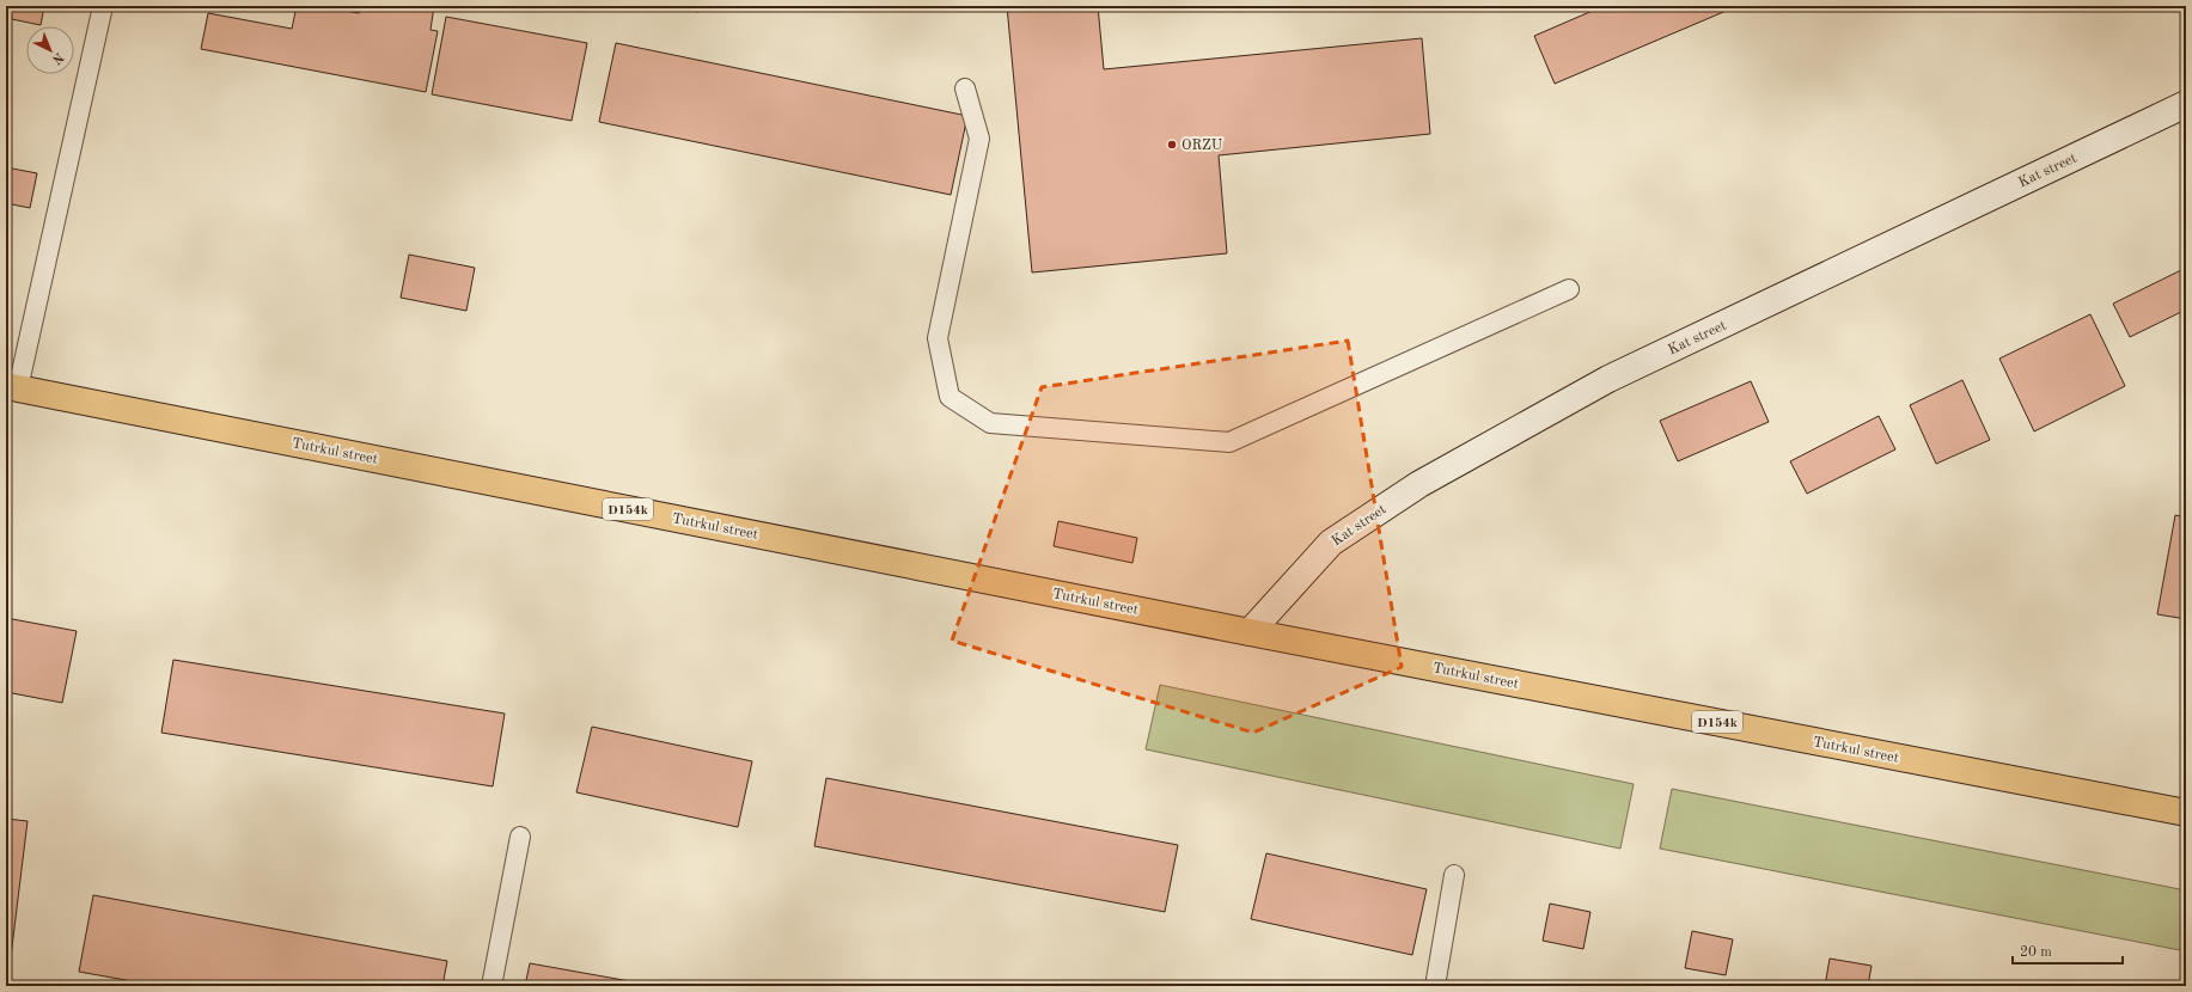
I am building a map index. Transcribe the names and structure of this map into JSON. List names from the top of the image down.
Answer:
{
  "streets": {
    "main road": ["Tutrkul street", "D154k"],
    "street": ["Kat street"]
  },
  "crossings": [
    ["Kat street", "Tutrkul street"]
  ],
  "places": ["ORZU"],
  "scale_bar": "20 m",
  "north": "bottom right"
}
